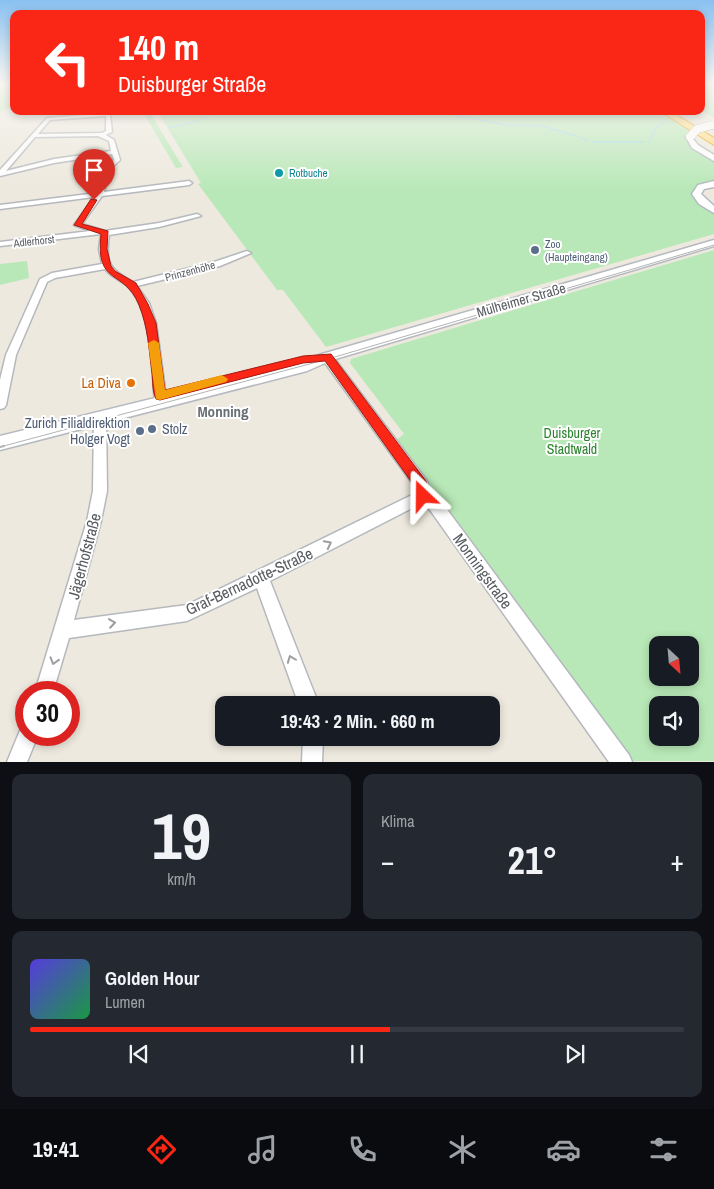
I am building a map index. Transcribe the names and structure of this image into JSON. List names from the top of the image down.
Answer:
{
  "streets": {
    "main road": ["Mülheimer Straße"],
    "street": [
      "Adlerhorst",
      "Prinzenhöhe",
      "Jägerhofstraße",
      "Monningstraße",
      "Graf-Bernadotte-Straße"
    ]
  },
  "crossings": [
    ["Mülheimer Straße", "Jägerhofstraße"],
    ["Mülheimer Straße", "Monningstraße"],
    ["Jägerhofstraße", "Graf-Bernadotte-Straße"],
    ["Monningstraße", "Graf-Bernadotte-Straße"]
  ],
  "one_way": ["Graf-Bernadotte-Straße"],
  "districts": ["Monning"],
  "parks": ["Duisburger Stadtwald"],
  "places": [
    "Rotbuche",
    "Zoo (Haupteingang)",
    "La Diva",
    "Stolz",
    "Zurich Filialdirektion Holger Vogt"
  ],
  "north": "bottom right",
  "page": {
    "turn": ["140 m", "Duisburger Straße"],
    "limit": "30",
    "trip": "19:43 · 2 Min. · 660 m",
    "tile": [
      ["19", "km/h"],
      "Klima"
    ],
    "heat": ["−", "21°", "+"],
    "song": ["Golden Hour", "Lumen"],
    "tabs": "19:41"
  }
}
